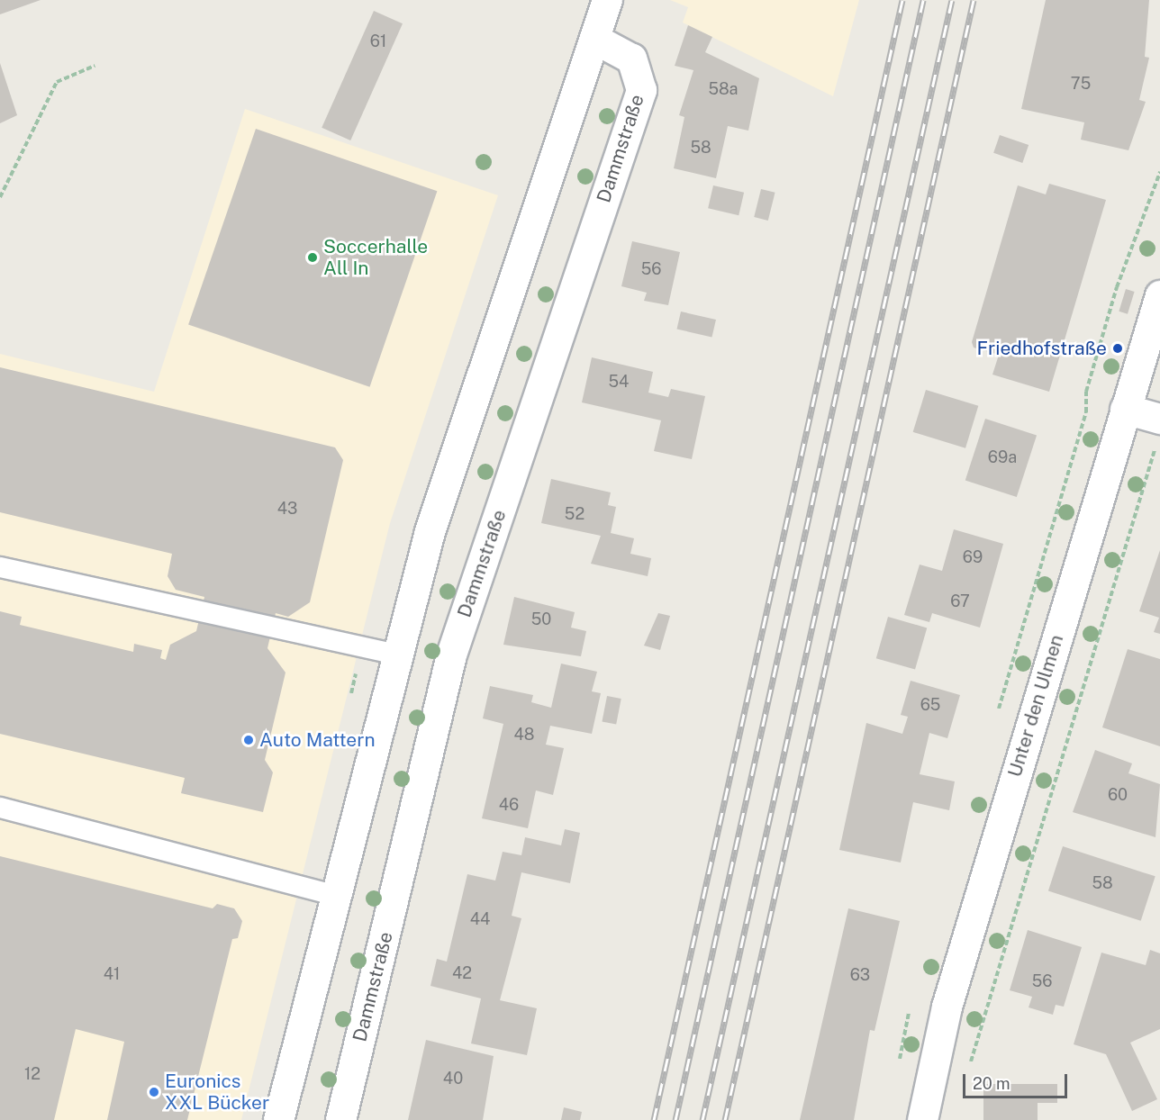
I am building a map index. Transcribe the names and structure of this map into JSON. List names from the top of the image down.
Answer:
{
  "streets": {
    "street": ["Dammstraße", "Unter den Ulmen"]
  },
  "places": [
    "Soccerhalle All In",
    "Friedhofstraße",
    "Auto Mattern",
    "Euronics XXL Bücker"
  ],
  "house_numbers": [
    "61",
    "75",
    "58a",
    "58",
    "56",
    "54",
    "69a",
    "43",
    "52",
    "69",
    "67",
    "50",
    "65",
    "48",
    "60",
    "46",
    "58",
    "44",
    "42",
    "41",
    "63",
    "56",
    "12",
    "40"
  ],
  "scale_bar": "20 m"
}
